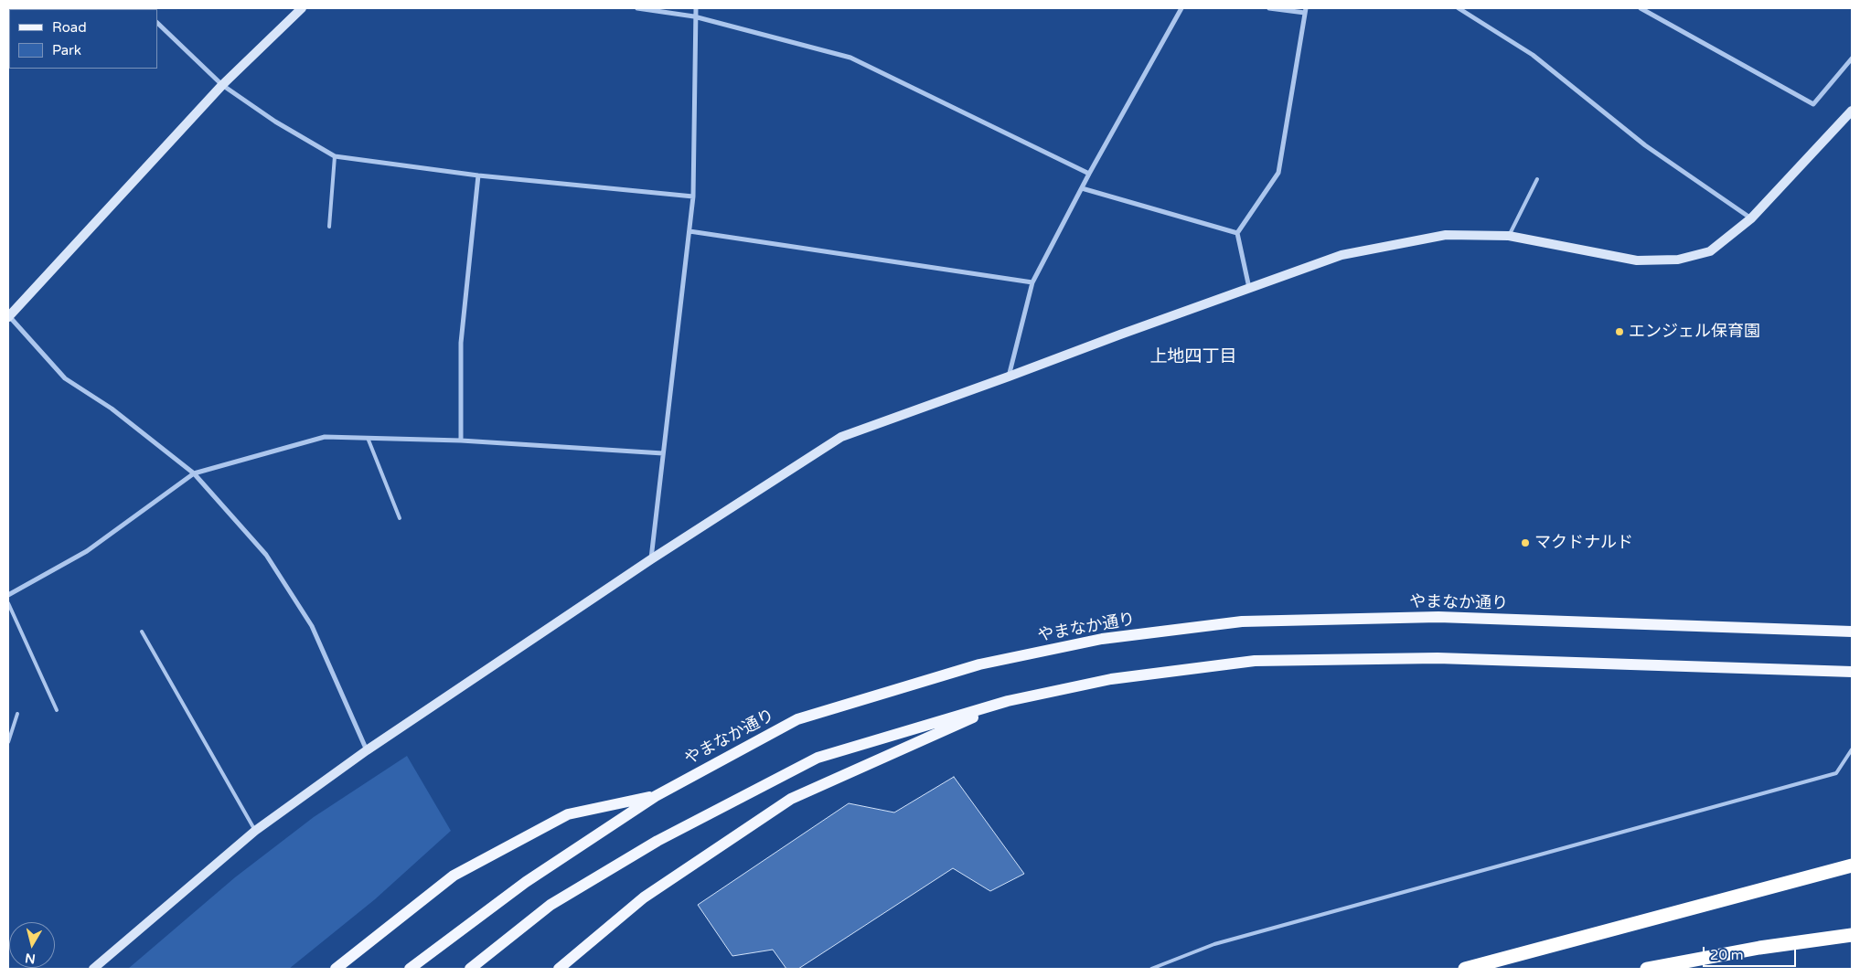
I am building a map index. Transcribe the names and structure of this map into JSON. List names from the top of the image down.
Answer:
{
  "streets": {
    "main road": ["やまなか通り"]
  },
  "districts": ["上地四丁目"],
  "places": ["エンジェル保育園", "マクドナルド"],
  "legend": ["Road", "Park"],
  "scale_bar": "20 m",
  "north": "bottom"
}
